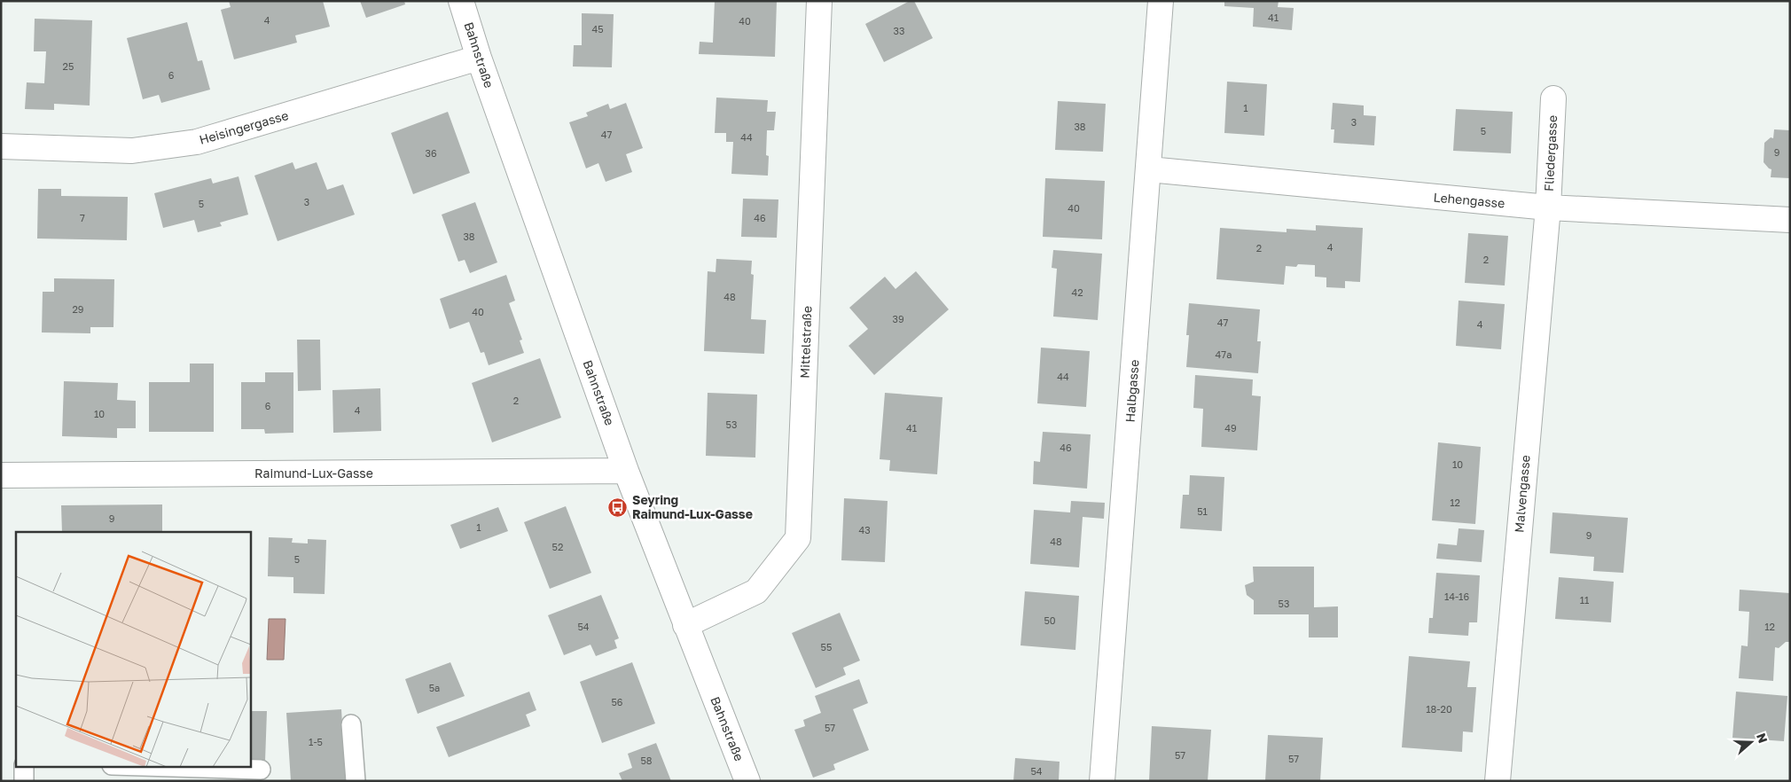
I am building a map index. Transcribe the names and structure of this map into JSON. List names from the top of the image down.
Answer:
{
  "streets": {
    "street": [
      "Bahnstraße",
      "Heisingergasse",
      "Fliedergasse",
      "Lehengasse",
      "Mittelstraße",
      "Halbgasse",
      "Raimund-Lux-Gasse",
      "Malvengasse"
    ]
  },
  "crossings": [
    ["Bahnstraße", "Heisingergasse"],
    ["Bahnstraße", "Mittelstraße"],
    ["Bahnstraße", "Raimund-Lux-Gasse"],
    ["Fliedergasse", "Lehengasse"],
    ["Fliedergasse", "Malvengasse"],
    ["Lehengasse", "Halbgasse"],
    ["Lehengasse", "Malvengasse"]
  ],
  "places": {
    "bus stop": ["Seyring Raimund-Lux-Gasse"]
  },
  "house_numbers": [
    "41",
    "4",
    "40",
    "45",
    "33",
    "25",
    "6",
    "1",
    "3",
    "38",
    "5",
    "47",
    "44",
    "9",
    "36",
    "3",
    "5",
    "40",
    "7",
    "46",
    "38",
    "4",
    "2",
    "2",
    "42",
    "48",
    "29",
    "40",
    "39",
    "47",
    "4",
    "47a",
    "44",
    "2",
    "6",
    "4",
    "10",
    "53",
    "41",
    "49",
    "46",
    "10",
    "12",
    "51",
    "9",
    "1",
    "43",
    "9",
    "48",
    "52",
    "5",
    "14-16",
    "11",
    "53",
    "50",
    "54",
    "12",
    "55",
    "5a",
    "56",
    "18-20",
    "57",
    "1-5",
    "57",
    "57",
    "58",
    "54"
  ],
  "north": "right"
}
